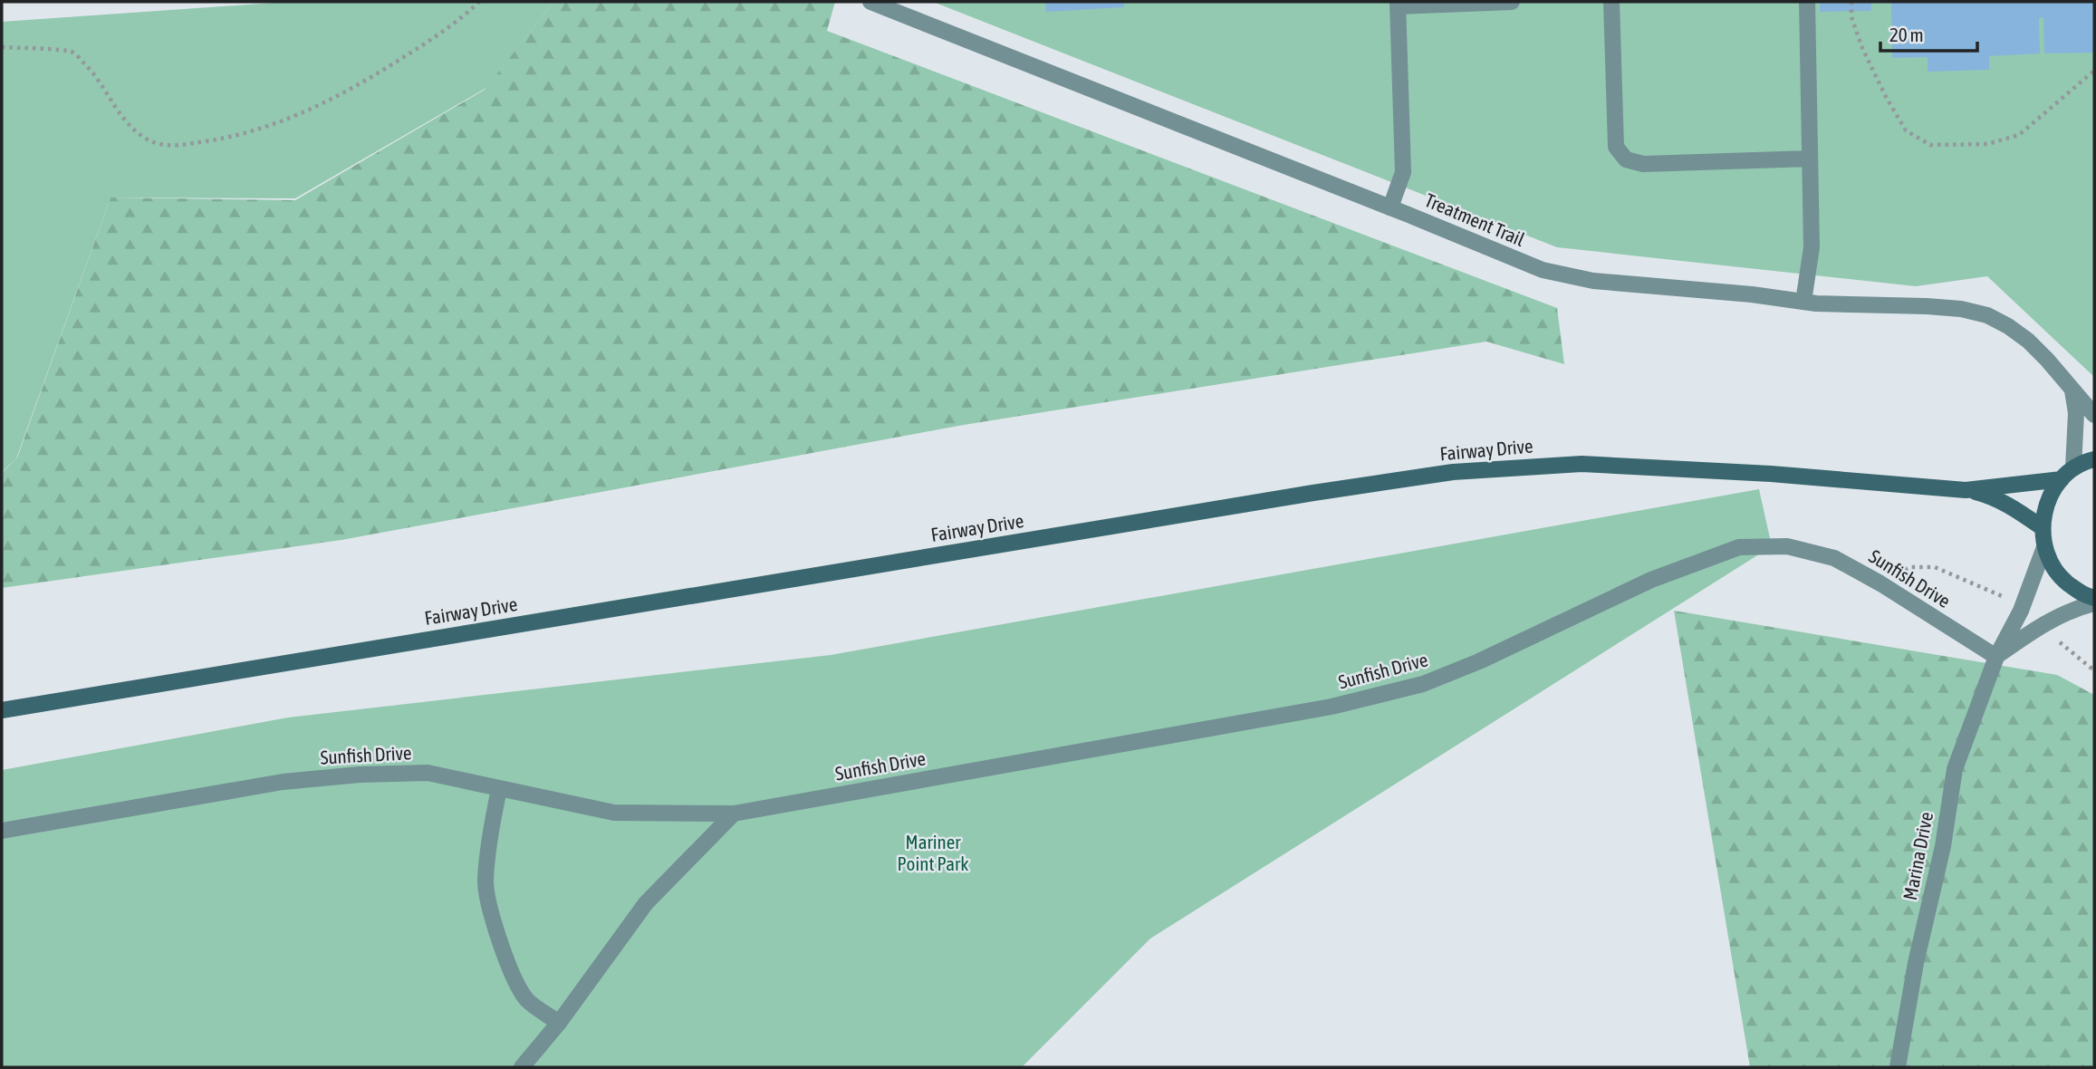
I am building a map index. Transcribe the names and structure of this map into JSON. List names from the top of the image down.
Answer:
{
  "streets": {
    "street": [
      "Treatment Trail",
      "Fairway Drive",
      "Sunfish Drive",
      "Marina Drive"
    ]
  },
  "crossings": [
    ["Sunfish Drive", "Marina Drive"]
  ],
  "parks": ["Mariner Point Park"],
  "scale_bar": "20 m"
}
